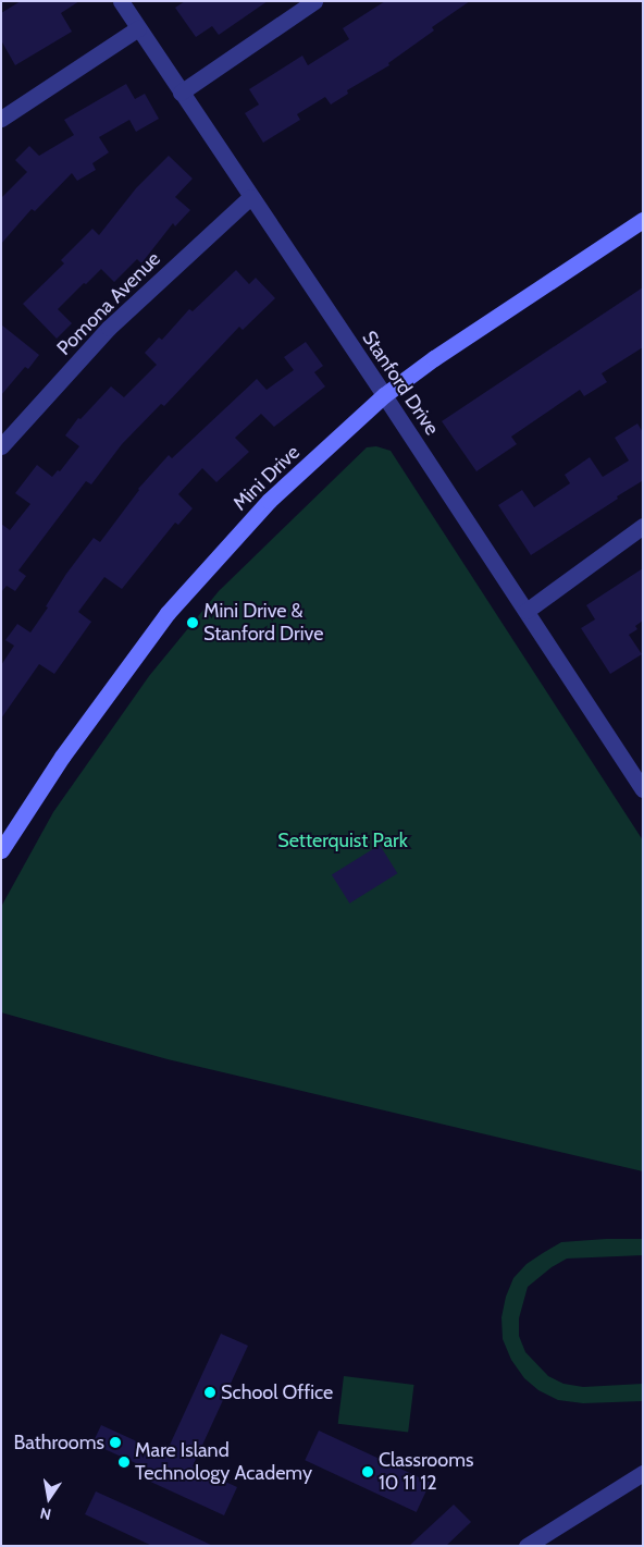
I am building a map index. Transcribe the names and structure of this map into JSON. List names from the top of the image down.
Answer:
{
  "streets": {
    "street": ["Pomona Avenue", "Stanford Drive", "Mini Drive"]
  },
  "crossings": [
    ["Pomona Avenue", "Stanford Drive"],
    ["Stanford Drive", "Mini Drive"]
  ],
  "parks": ["Setterquist Park"],
  "places": [
    "Mini Drive & Stanford Drive",
    "School Office",
    "Bathrooms",
    "Mare Island Technology Academy",
    "Classrooms 10 11 12"
  ],
  "north": "bottom"
}
